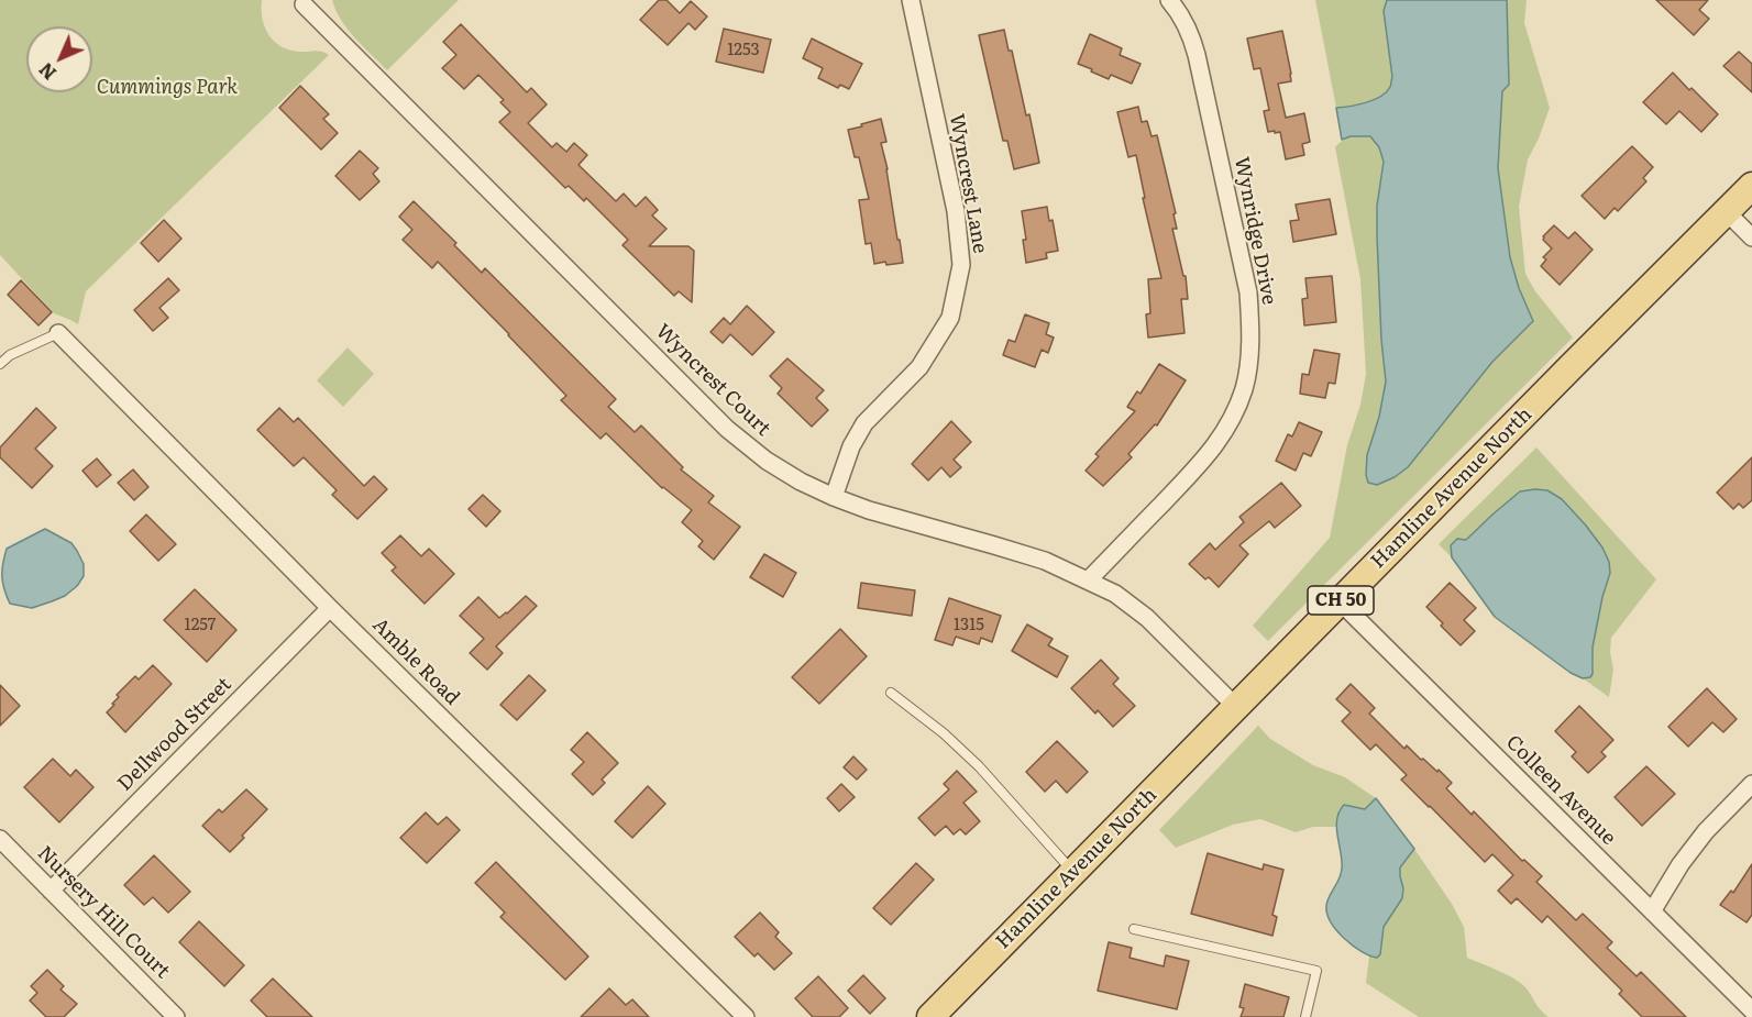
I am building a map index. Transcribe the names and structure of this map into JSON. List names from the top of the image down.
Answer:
{
  "streets": {
    "main road": ["Hamline Avenue North", "CH 50"],
    "street": [
      "Wyncrest Lane",
      "Wynridge Drive",
      "Wyncrest Court",
      "Amble Road",
      "Dellwood Street",
      "Colleen Avenue",
      "Nursery Hill Court"
    ]
  },
  "crossings": [
    ["Wyncrest Lane", "Wyncrest Court"],
    ["Wynridge Drive", "Wyncrest Court"],
    ["Wyncrest Court", "Hamline Avenue North"],
    ["Hamline Avenue North", "Colleen Avenue"],
    ["Amble Road", "Dellwood Street"],
    ["Dellwood Street", "Nursery Hill Court"]
  ],
  "parks": ["Cummings Park"],
  "house_numbers": ["1253", "1257", "1315"],
  "north": "bottom left"
}
